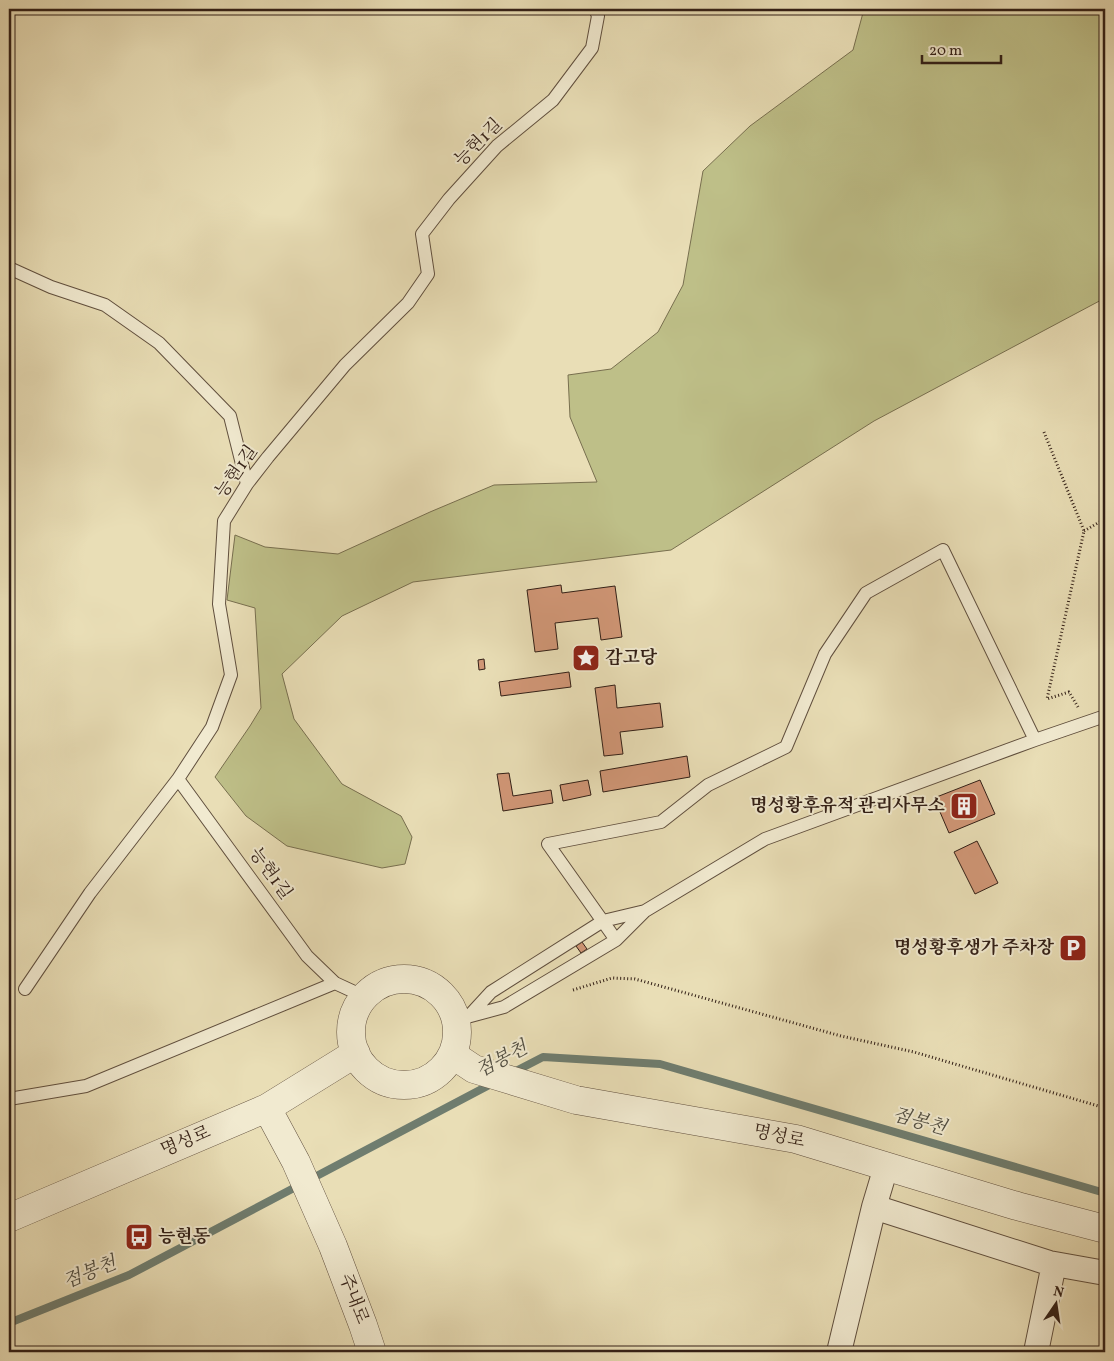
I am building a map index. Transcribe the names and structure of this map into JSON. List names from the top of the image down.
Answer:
{
  "streets": {
    "street": ["명성로", "주내로"],
    "lane": ["능현1길"]
  },
  "crossings": [
    ["능현1길", "명성로"],
    ["명성로", "주내로"]
  ],
  "water": ["점봉천"],
  "places": {
    "place": ["감고당"],
    "building": ["명성황후유적 관리사무소"],
    "parking": ["명성황후생가 주차장"],
    "bus stop": ["능현동"]
  },
  "scale_bar": "20 m",
  "north": "top"
}
